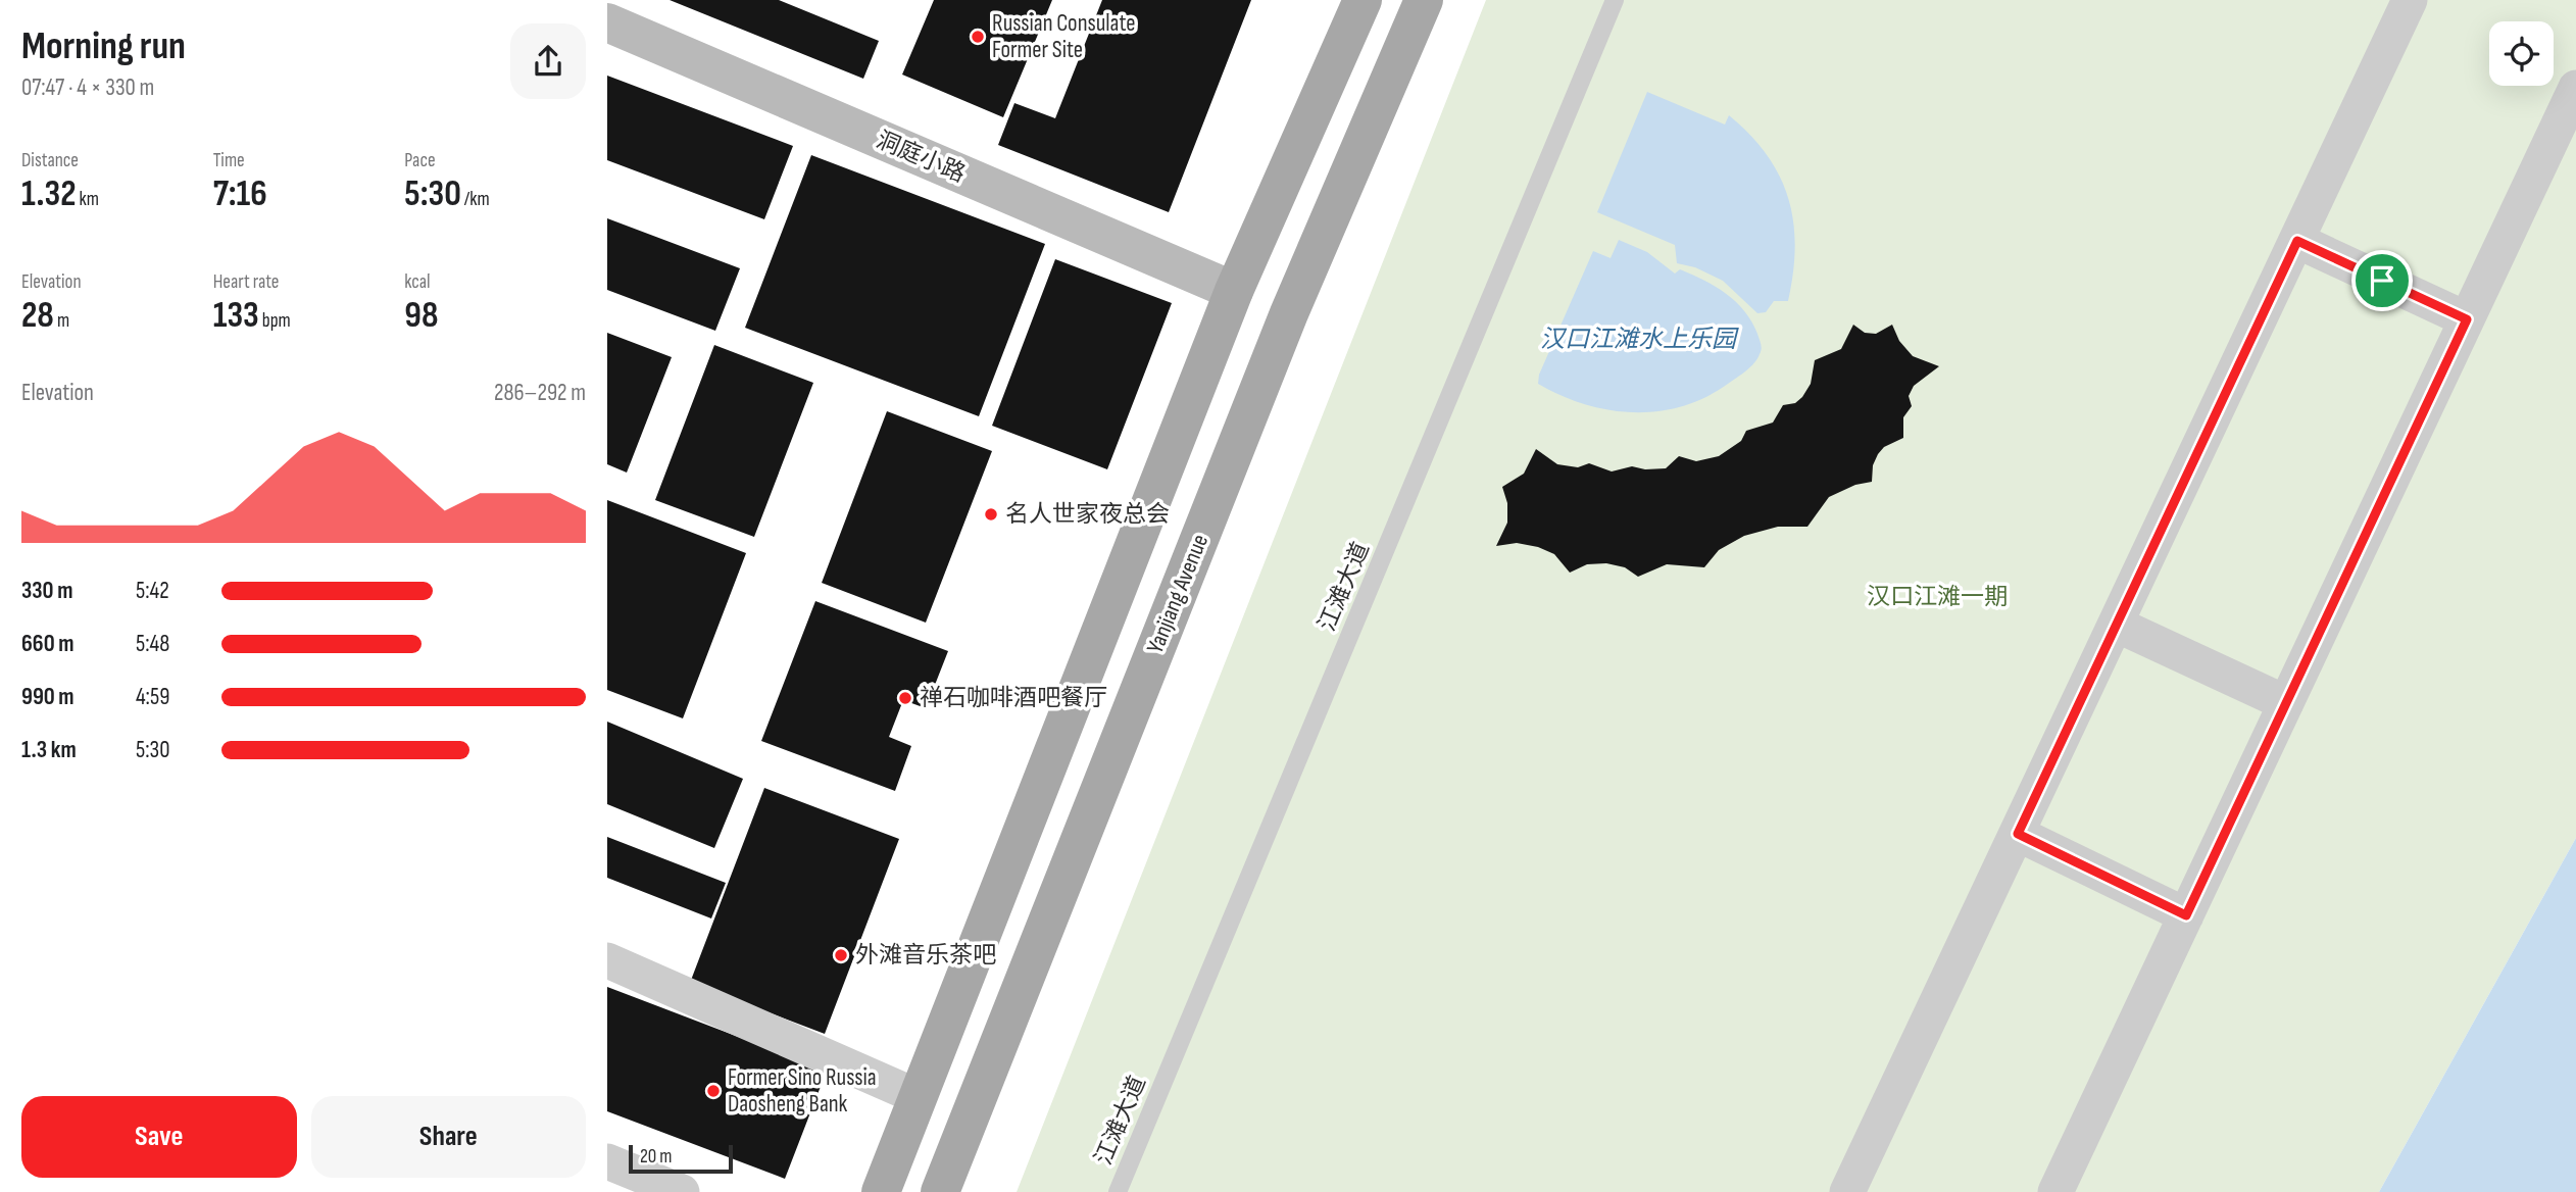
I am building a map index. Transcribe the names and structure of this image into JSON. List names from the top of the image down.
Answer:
{
  "streets": {
    "main road": ["Yanjiang Avenue"],
    "street": ["洞庭小路"],
    "lane": ["江滩大道"]
  },
  "water": ["汉口江滩水上乐园"],
  "parks": ["汉口江滩一期"],
  "places": [
    "Russian Consulate Former Site",
    "名人世家夜总会",
    "禅石咖啡酒吧餐厅",
    "外滩音乐茶吧",
    "Former Sino Russia Daosheng Bank"
  ],
  "scale_bar": "20 m",
  "page": {
    "heading": ["Morning run", "07:47 · 4 × 330 m"],
    "stats": [
      ["Distance", "1.32 km"],
      ["Time", "7:16"],
      ["Pace", "5:30 /km"],
      ["Elevation", "28 m"],
      ["Heart rate", "133 bpm"],
      ["kcal", "98"]
    ],
    "chart": ["Elevation", "286–292 m"],
    "list": [
      {
        "name": "330 m",
        "note": "5:42"
      },
      {
        "name": "660 m",
        "note": "5:48"
      },
      {
        "name": "990 m",
        "note": "4:59"
      },
      {
        "name": "1.3 km",
        "note": "5:30"
      }
    ],
    "buttons": ["Save", "Share"],
    "scale": "20 m"
  }
}
